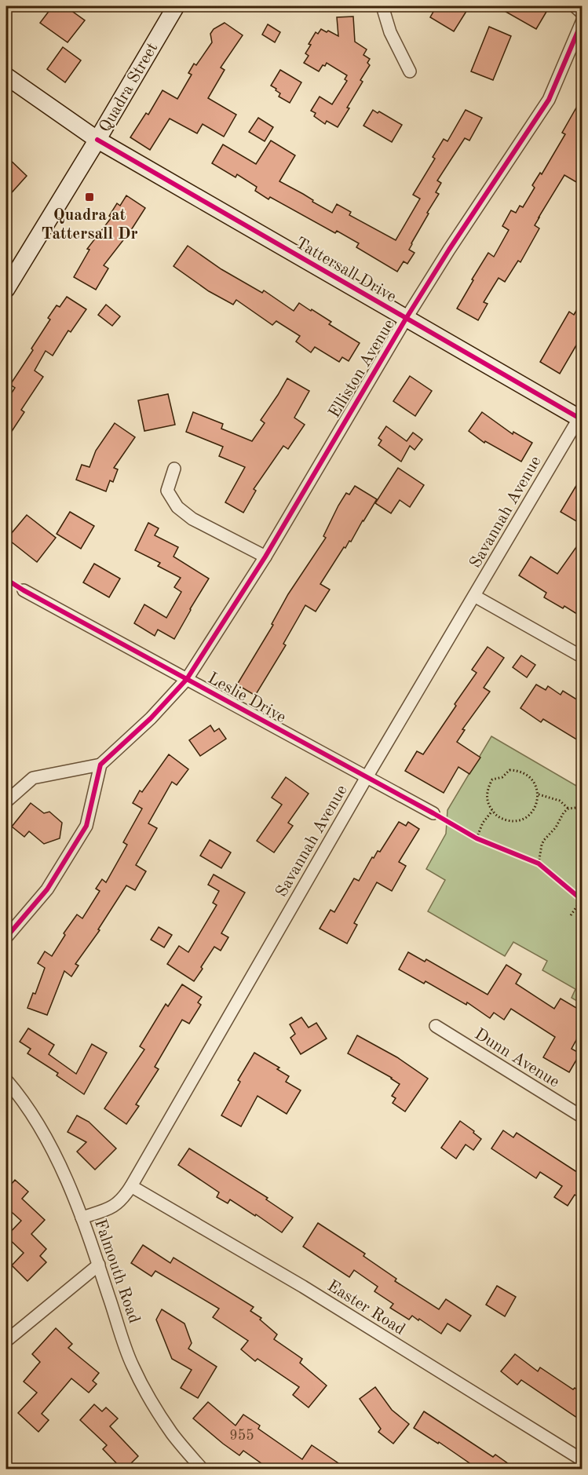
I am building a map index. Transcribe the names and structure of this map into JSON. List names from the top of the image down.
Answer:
{
  "streets": {
    "main road": ["Quadra Street", "Tattersall Drive"],
    "street": [
      "Elliston Avenue",
      "Savannah Avenue",
      "Leslie Drive",
      "Dunn Avenue",
      "Falmouth Road",
      "Easter Road"
    ]
  },
  "crossings": [
    ["Quadra Street", "Tattersall Drive"],
    ["Tattersall Drive", "Elliston Avenue"],
    ["Tattersall Drive", "Savannah Avenue"],
    ["Elliston Avenue", "Leslie Drive"],
    ["Savannah Avenue", "Leslie Drive"],
    ["Savannah Avenue", "Falmouth Road"],
    ["Savannah Avenue", "Easter Road"]
  ],
  "places": {
    "transit": ["Quadra at Tattersall Dr"]
  },
  "house_numbers": ["955"]
}
